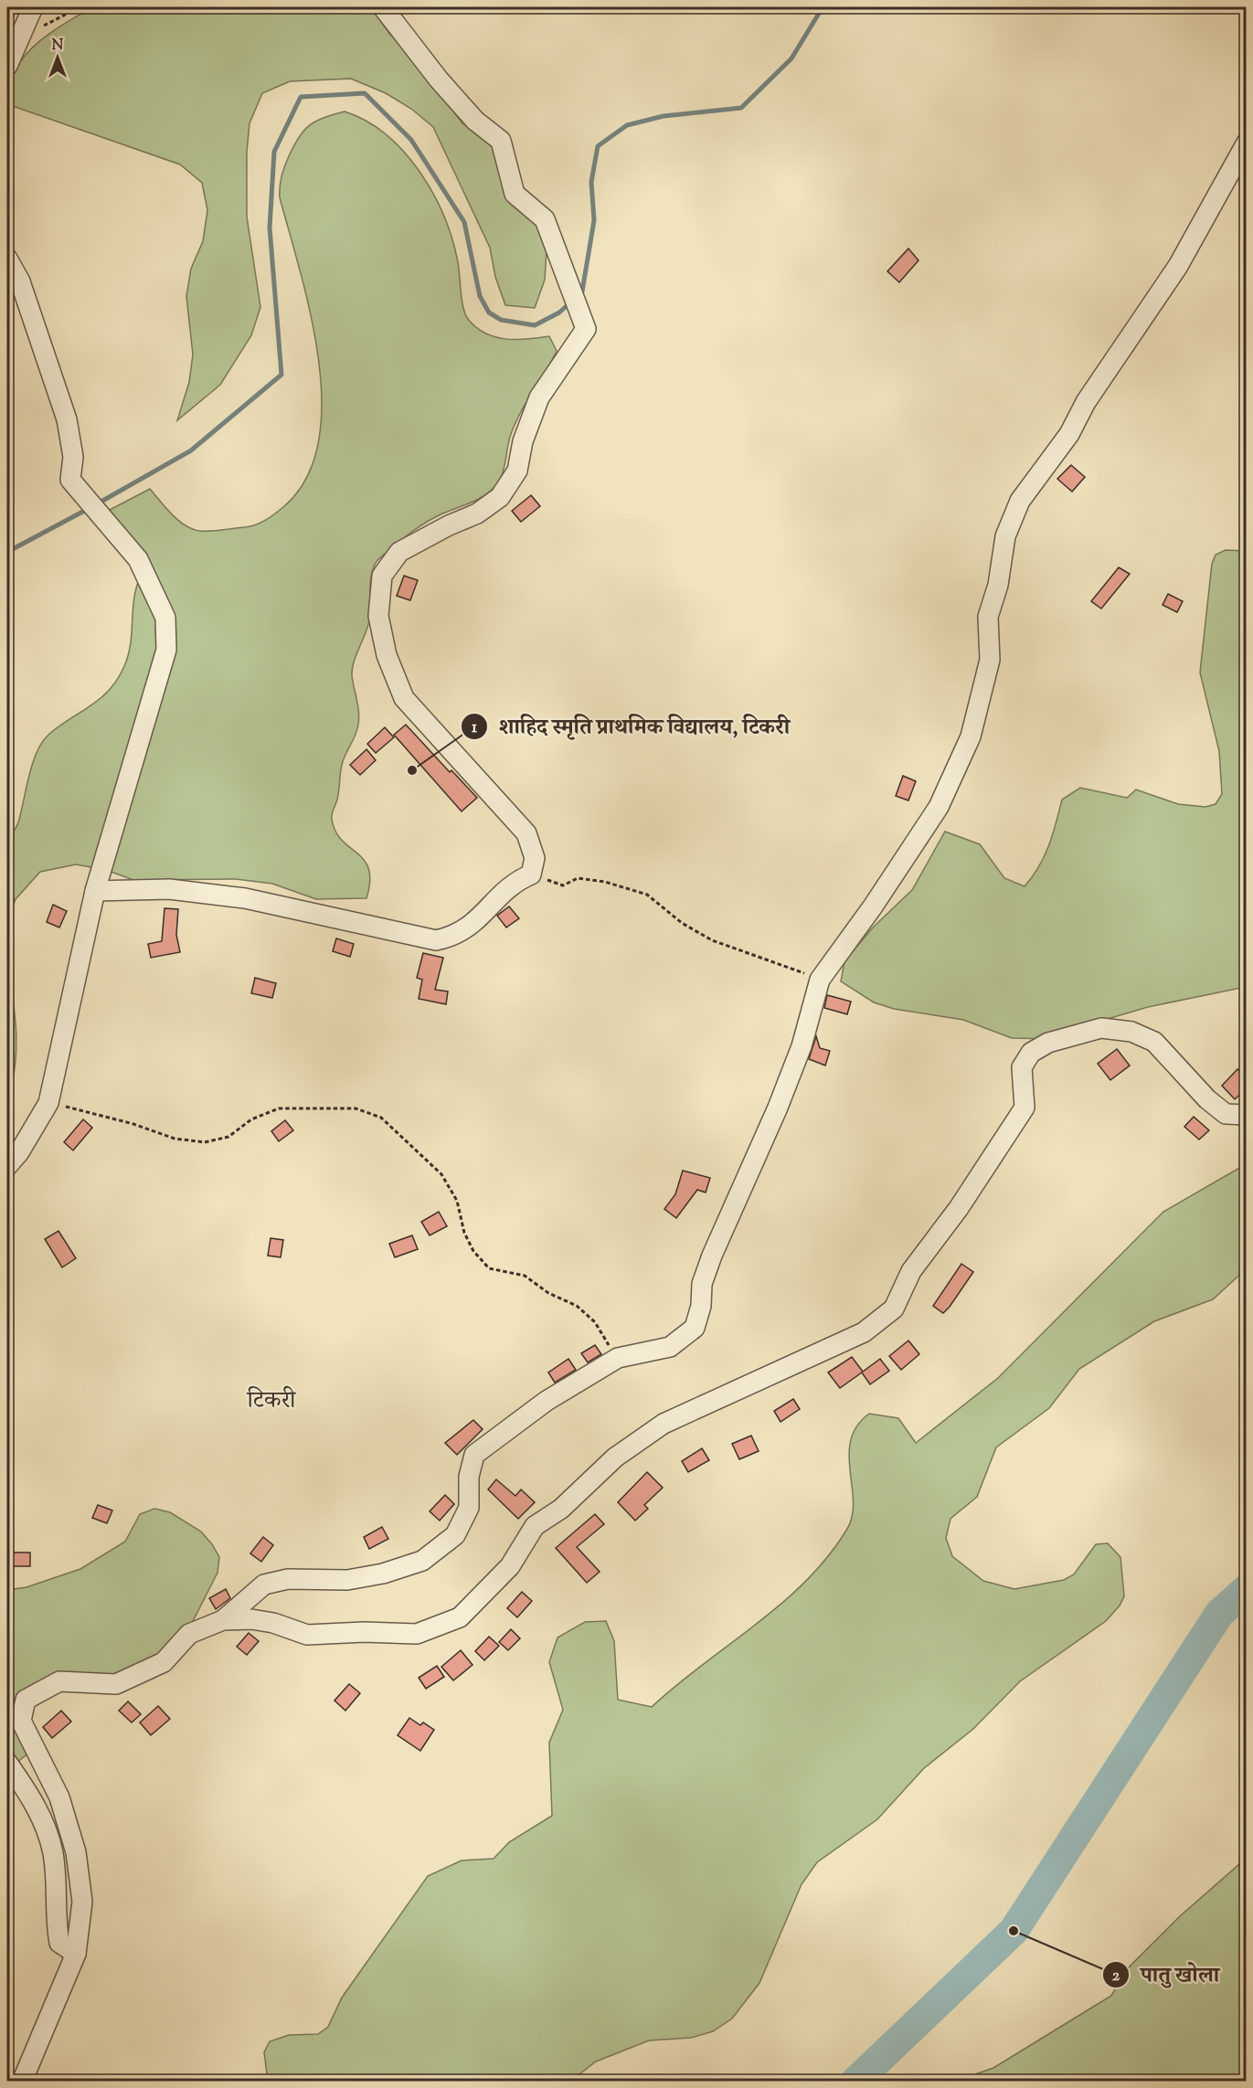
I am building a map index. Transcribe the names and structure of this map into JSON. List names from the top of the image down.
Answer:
{
  "districts": ["टिकरी"],
  "places": ["शाहिद स्मृति प्राथमिक विद्यालय, टिकरी", "पातु खोला"],
  "north": "top"
}
